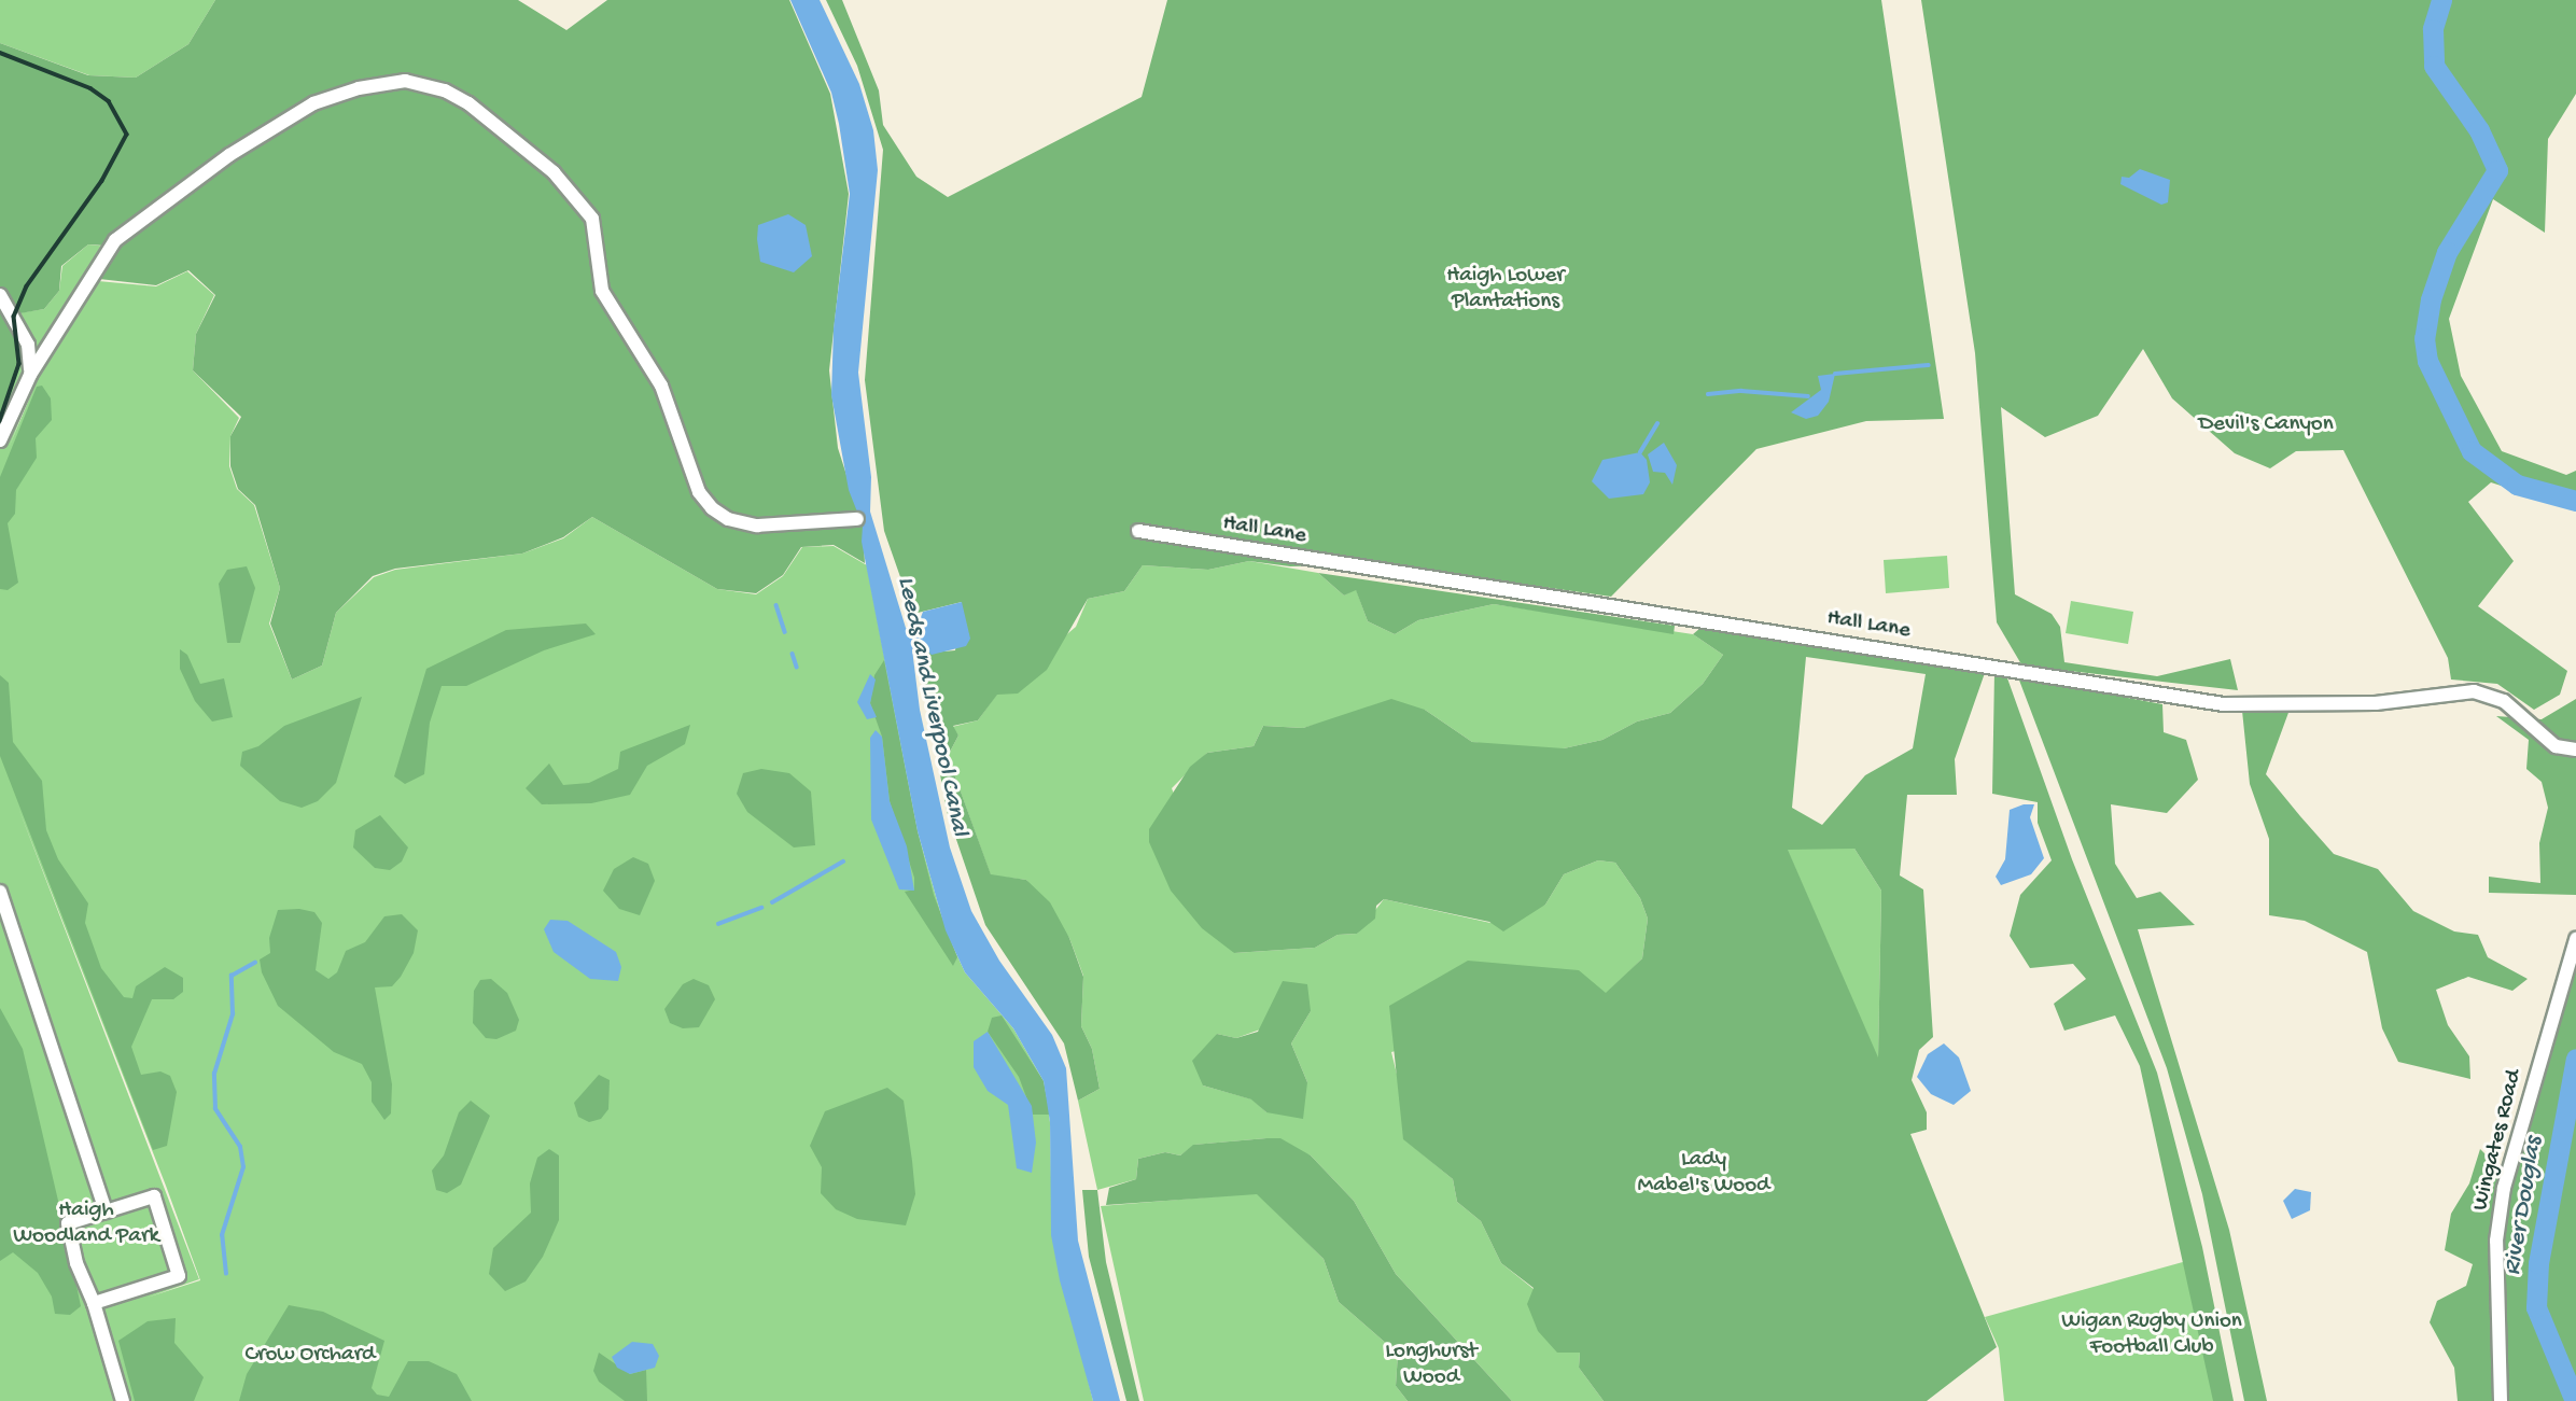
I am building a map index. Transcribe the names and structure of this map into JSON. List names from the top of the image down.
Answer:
{
  "streets": {
    "street": ["Hall Lane", "Wingates Road"]
  },
  "water": ["Leeds and Liverpool Canal", "River Douglas"],
  "parks": [
    "Haigh Lower Plantations",
    "Devil's Canyon",
    "Lady Mabel's Wood",
    "Haigh Woodland Park",
    "Wigan Rugby Union Football Club",
    "Longhurst Wood",
    "Crow Orchard"
  ]
}
